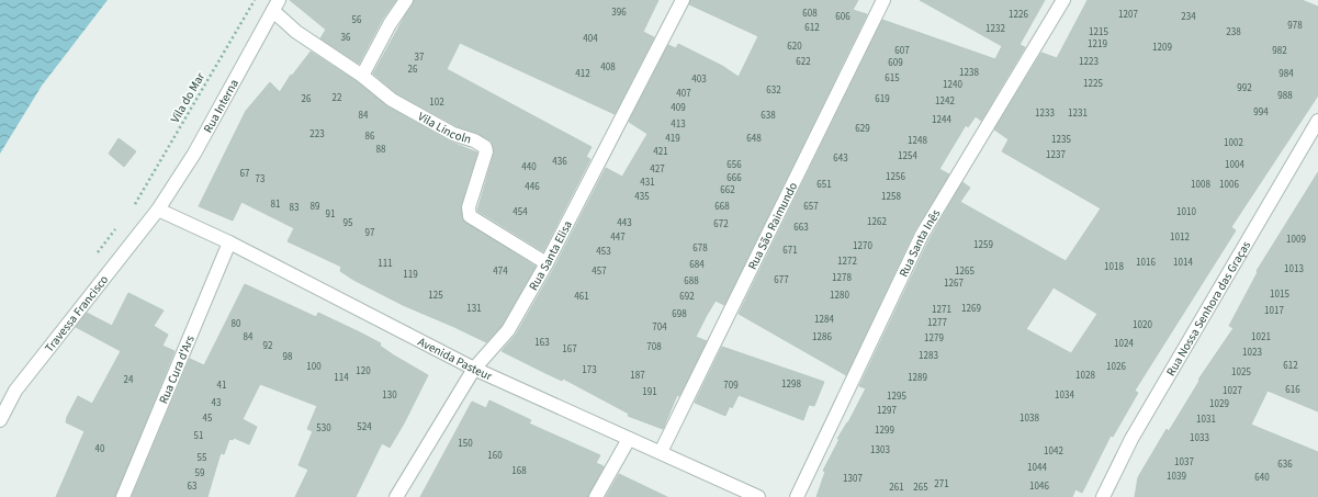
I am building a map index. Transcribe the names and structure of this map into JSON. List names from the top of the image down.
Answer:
{
  "streets": {
    "street": [
      "Rua Interna",
      "Vila Lincoln",
      "Rua São Raimundo",
      "Rua Santa Inês",
      "Rua Santa Elisa",
      "Rua Nossa Senhora das Graças",
      "Travessa Francisco",
      "Avenida Pasteur",
      "Rua Cura d'Ars"
    ],
    "path": ["Vila do Mar"]
  },
  "crossings": [
    ["Rua Interna", "Vila Lincoln"],
    ["Rua Interna", "Travessa Francisco"],
    ["Rua Interna", "Avenida Pasteur"],
    ["Vila Lincoln", "Rua Santa Elisa"],
    ["Rua São Raimundo", "Avenida Pasteur"],
    ["Rua Santa Elisa", "Avenida Pasteur"],
    ["Travessa Francisco", "Avenida Pasteur"],
    ["Avenida Pasteur", "Rua Cura d'Ars"]
  ],
  "house_numbers": [
    "396",
    "608",
    "1226",
    "1207",
    "606",
    "234",
    "56",
    "978",
    "612",
    "1232",
    "1215",
    "238",
    "36",
    "404",
    "1219",
    "620",
    "1209",
    "607",
    "982",
    "37",
    "622",
    "1223",
    "609",
    "408",
    "26",
    "1238",
    "412",
    "984",
    "615",
    "403",
    "1225",
    "1240",
    "992",
    "632",
    "407",
    "988",
    "22",
    "26",
    "619",
    "1242",
    "102",
    "409",
    "994",
    "1233",
    "1231",
    "84",
    "638",
    "1244",
    "413",
    "629",
    "223",
    "86",
    "419",
    "648",
    "1235",
    "1248",
    "1002",
    "88",
    "421",
    "1237",
    "1254",
    "643",
    "436",
    "656",
    "1004",
    "440",
    "427",
    "67",
    "1256",
    "666",
    "73",
    "431",
    "651",
    "1008",
    "1006",
    "446",
    "662",
    "435",
    "1258",
    "81",
    "89",
    "668",
    "657",
    "83",
    "454",
    "1010",
    "91",
    "1262",
    "95",
    "443",
    "672",
    "663",
    "97",
    "447",
    "1012",
    "1009",
    "1259",
    "1270",
    "678",
    "671",
    "453",
    "1272",
    "1016",
    "1014",
    "111",
    "684",
    "1018",
    "1013",
    "474",
    "457",
    "1265",
    "119",
    "1278",
    "677",
    "688",
    "1267",
    "1015",
    "125",
    "1280",
    "461",
    "692",
    "131",
    "1269",
    "1271",
    "1017",
    "698",
    "1284",
    "1277",
    "80",
    "1020",
    "704",
    "84",
    "1286",
    "1021",
    "1279",
    "163",
    "1024",
    "92",
    "708",
    "167",
    "1023",
    "1283",
    "98",
    "612",
    "100",
    "1026",
    "173",
    "120",
    "1025",
    "187",
    "1028",
    "114",
    "1289",
    "24",
    "1298",
    "41",
    "709",
    "616",
    "1027",
    "191",
    "130",
    "1034",
    "1295",
    "43",
    "1029",
    "1297",
    "45",
    "1038",
    "1031",
    "524",
    "530",
    "1299",
    "51",
    "1033",
    "150",
    "40",
    "1303",
    "1042",
    "160",
    "55",
    "1037",
    "636",
    "1044",
    "168",
    "59",
    "1039",
    "640",
    "1307",
    "271",
    "63",
    "1046",
    "261",
    "265"
  ]
}
